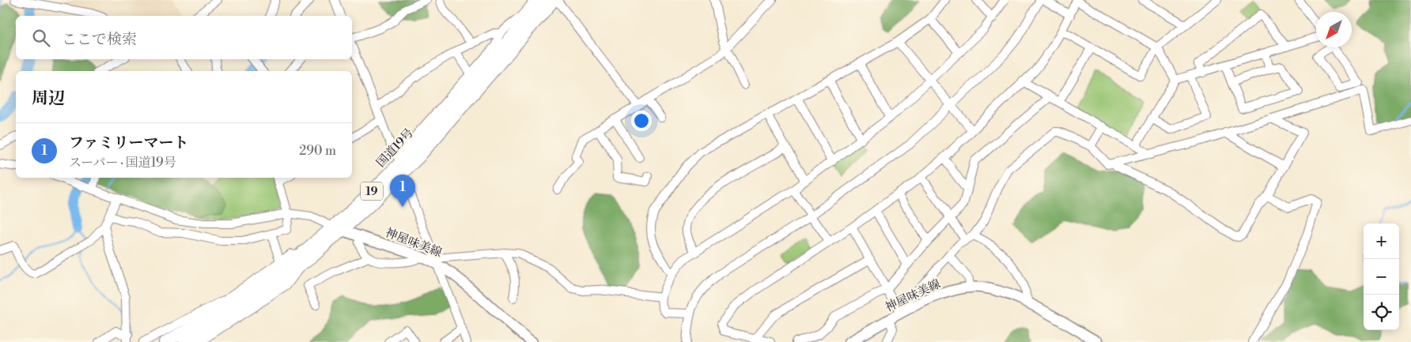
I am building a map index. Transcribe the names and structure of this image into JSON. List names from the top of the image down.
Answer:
{
  "streets": {
    "highway": ["国道19号", "19"],
    "main road": ["神屋味美線"]
  },
  "crossings": [
    ["国道19号", "神屋味美線"]
  ],
  "north": "bottom left",
  "page": {
    "search": "ここで検索",
    "heading": "周辺",
    "list": [
      {
        "mark": "1",
        "name": "ファミリーマート",
        "note": "スーパー · 国道19号",
        "value": "290 m"
      }
    ],
    "pins": "1",
    "map_buttons": ["+", "−"]
  }
}
